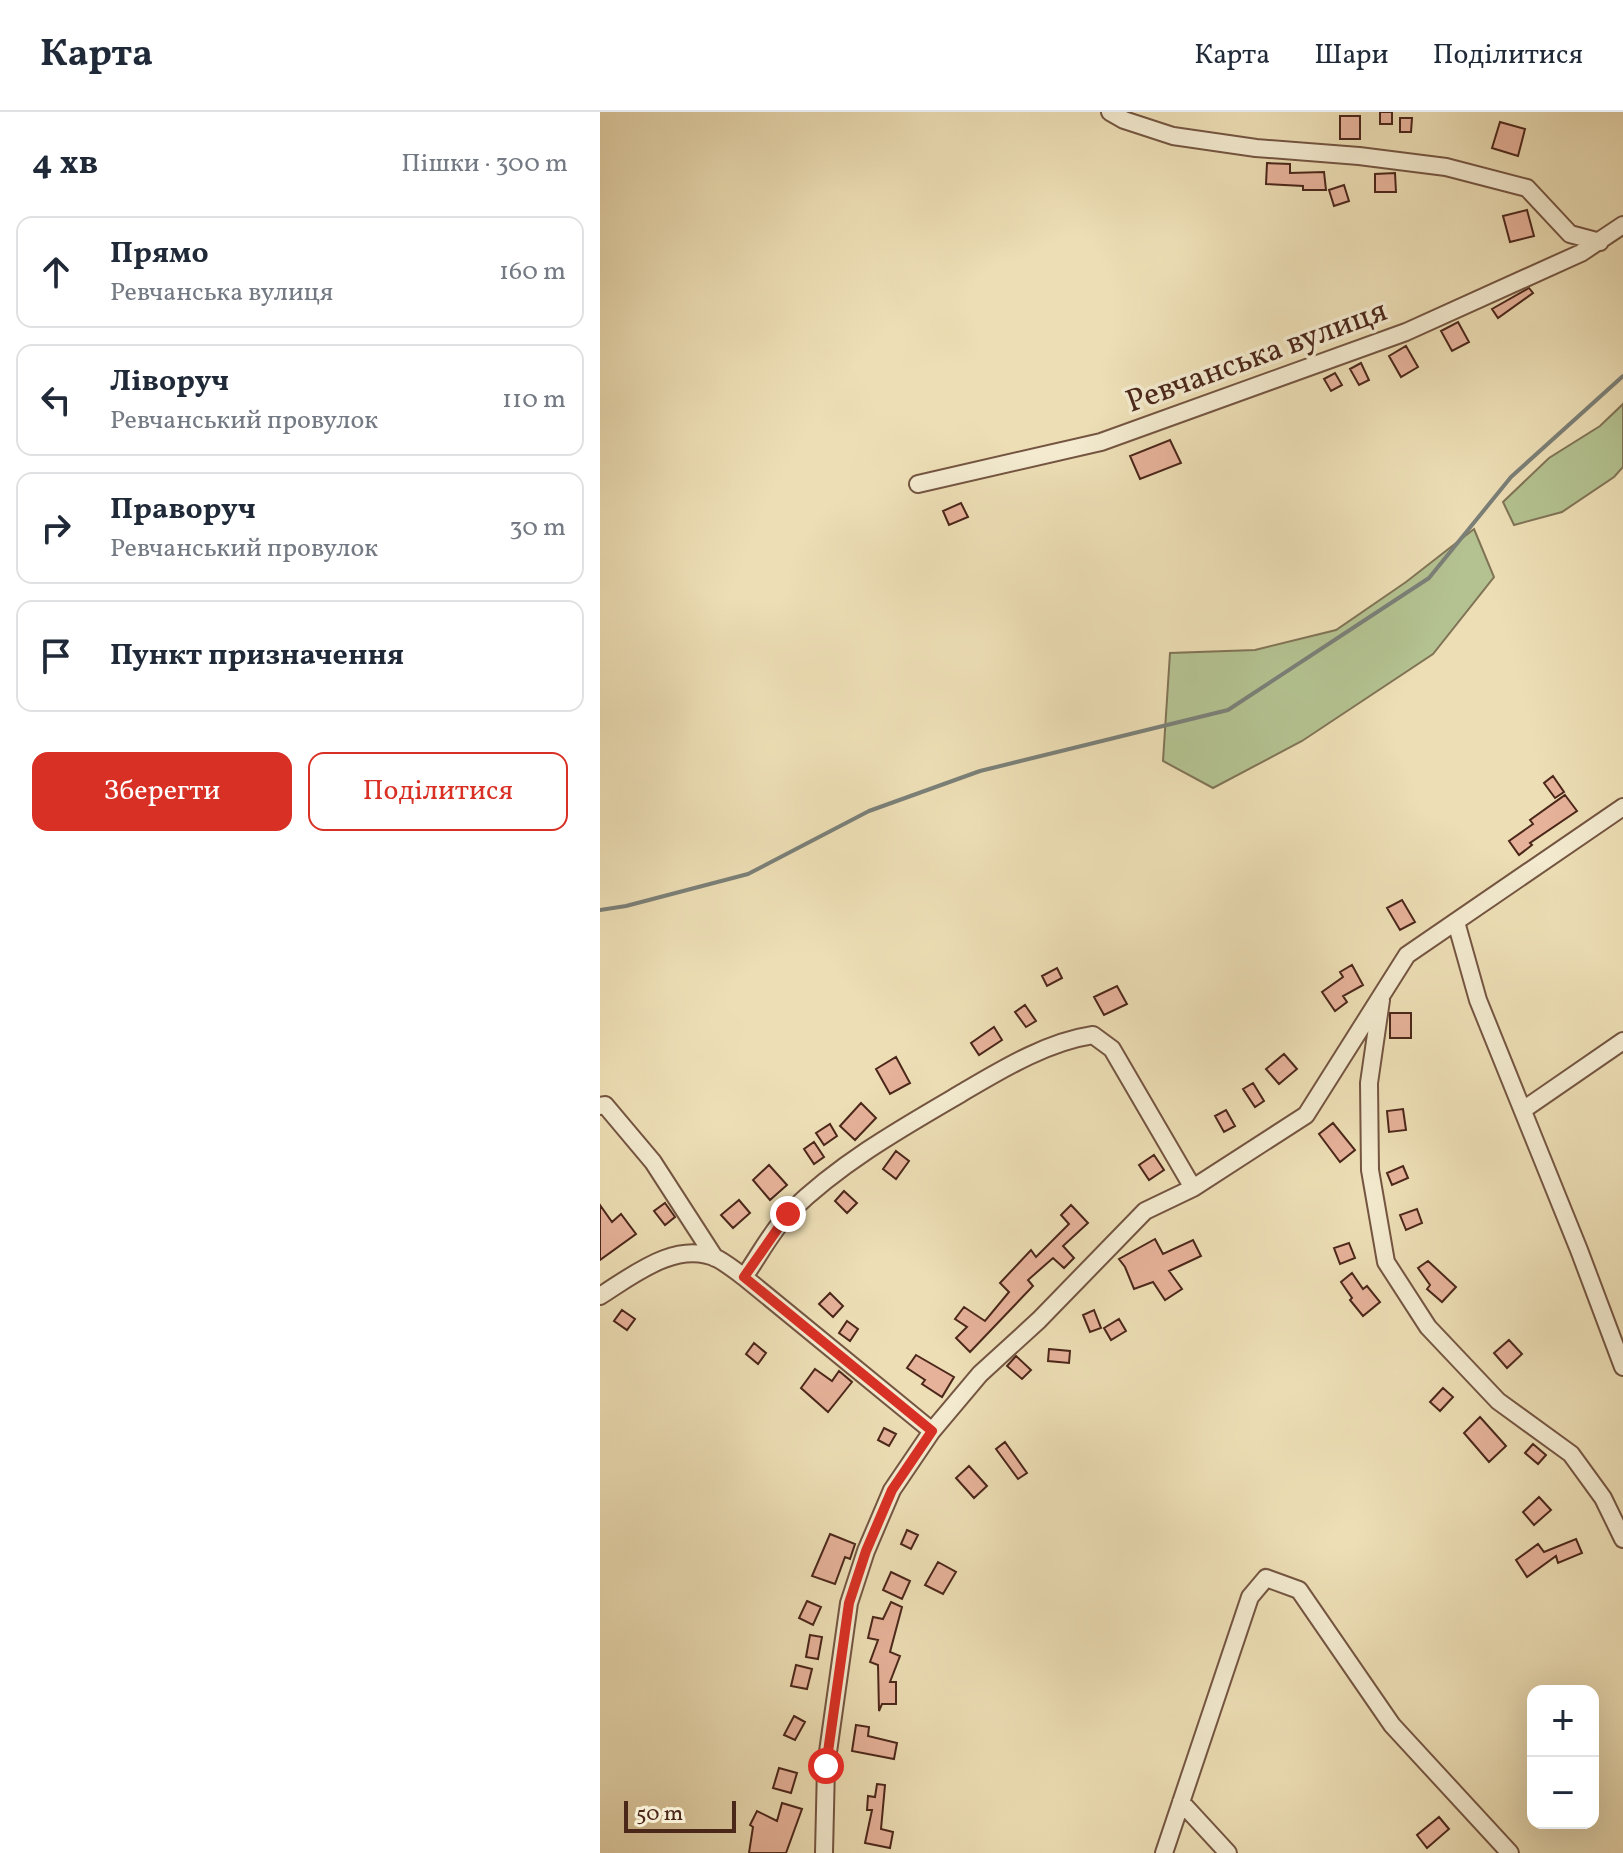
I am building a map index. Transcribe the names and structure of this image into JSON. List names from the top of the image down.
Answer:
{
  "streets": {
    "street": ["Ревчанська вулиця"]
  },
  "scale_bar": "50 m",
  "page": {
    "header": "Карта",
    "nav": ["Карта", "Шари", "Поділитися"],
    "heading": ["4 хв", "Пішки · 300 m"],
    "list": [
      ["Прямо", "Ревчанська вулиця", "160 m"],
      ["Ліворуч", "Ревчанський провулок", "110 m"],
      ["Праворуч", "Ревчанський провулок", "30 m"],
      "Пункт призначення"
    ],
    "buttons": ["Зберегти", "Поділитися"],
    "map_buttons": ["+", "−"],
    "scale": "50 m"
  }
}
